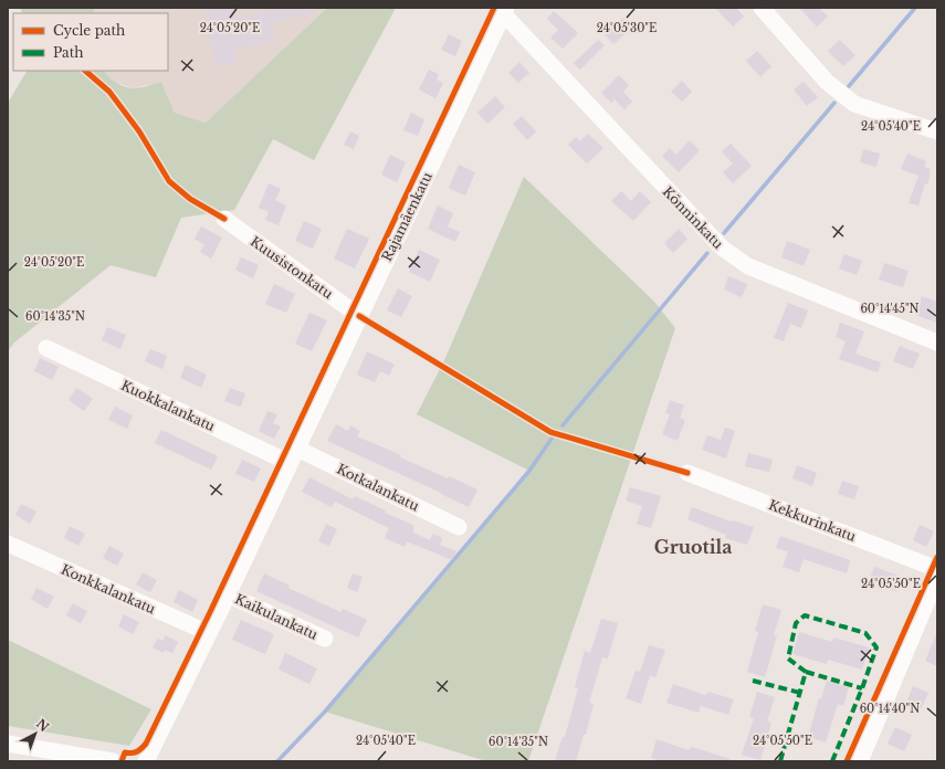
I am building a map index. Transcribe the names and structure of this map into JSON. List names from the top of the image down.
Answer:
{
  "streets": {
    "street": [
      "Rajamäenkatu",
      "Könninkatu",
      "Kuusistonkatu",
      "Kuokkalankatu",
      "Kotkalankatu",
      "Kekkurinkatu",
      "Konkkalankatu",
      "Kaikulankatu"
    ]
  },
  "crossings": [
    ["Rajamäenkatu", "Könninkatu"],
    ["Rajamäenkatu", "Kuusistonkatu"],
    ["Rajamäenkatu", "Kuokkalankatu"],
    ["Rajamäenkatu", "Kotkalankatu"],
    ["Rajamäenkatu", "Konkkalankatu"],
    ["Rajamäenkatu", "Kaikulankatu"],
    ["Kuokkalankatu", "Kotkalankatu"]
  ],
  "districts": ["Gruotila"],
  "legend": ["Cycle path", "Path"],
  "north": "top right",
  "coordinates": [
    "24°05'30\"E",
    "24°05'20\"E",
    "24°05'40\"E",
    "60°14'45\"N",
    "60°14'35\"N",
    "24°05'50\"E",
    "60°14'40\"N"
  ]
}
